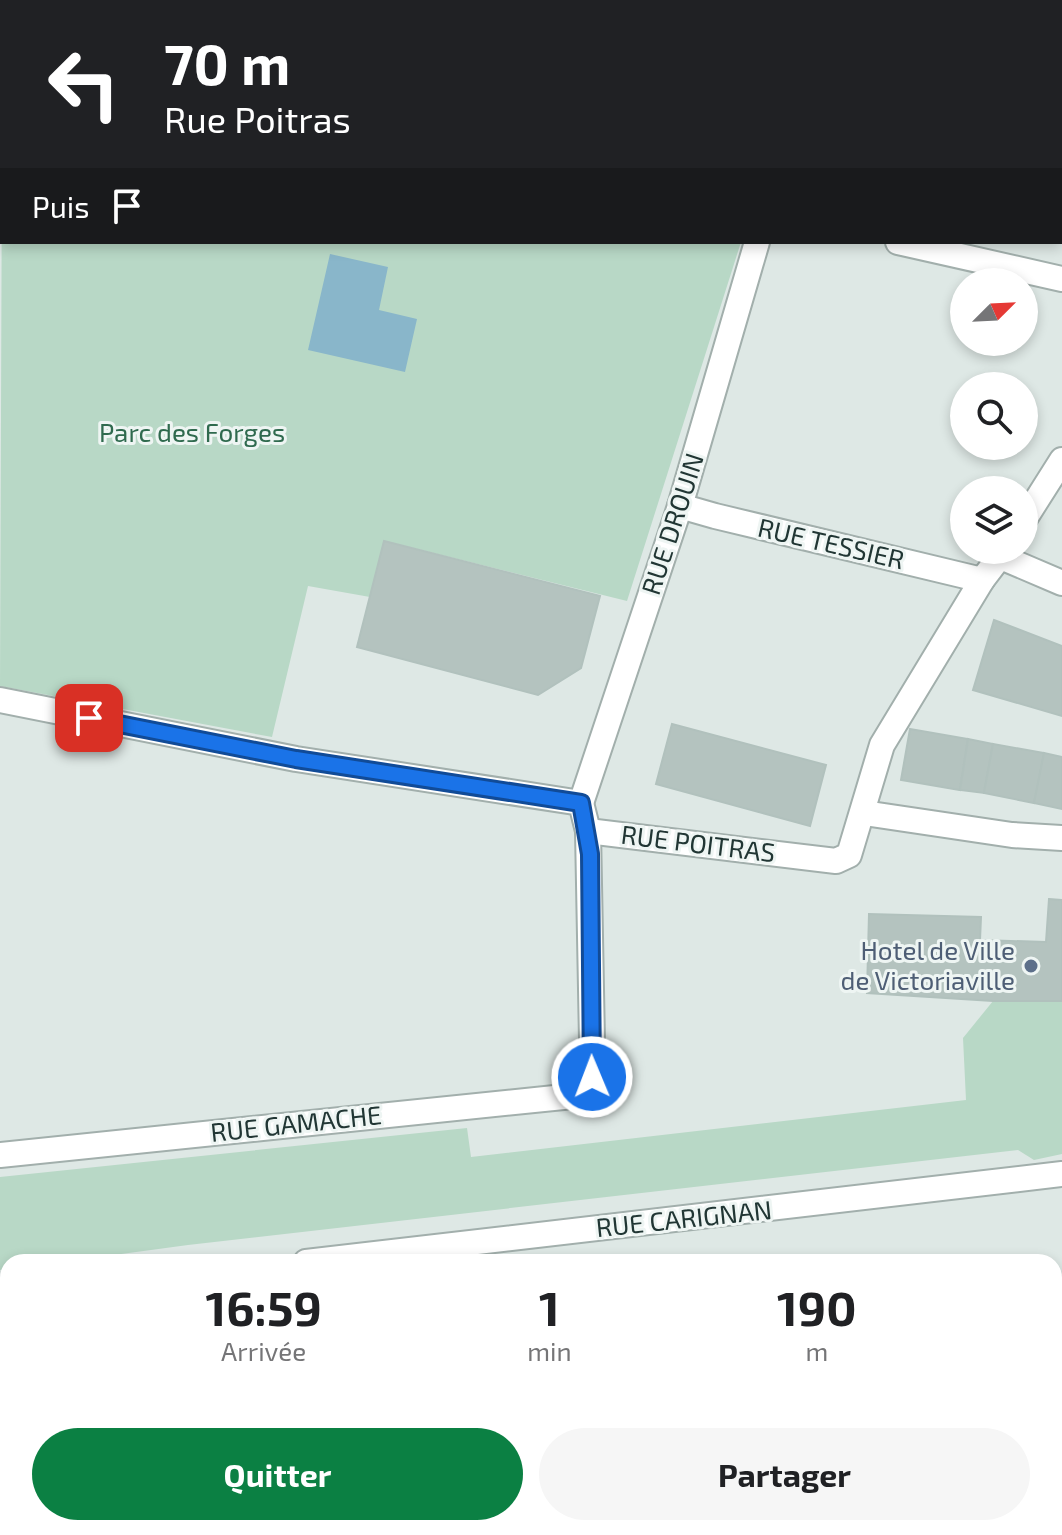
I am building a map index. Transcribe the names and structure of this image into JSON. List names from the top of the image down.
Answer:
{
  "streets": {
    "street": [
      "RUE DROUIN",
      "RUE TESSIER",
      "RUE POITRAS",
      "RUE GAMACHE",
      "RUE CARIGNAN"
    ]
  },
  "crossings": [
    ["RUE DROUIN", "RUE TESSIER"],
    ["RUE DROUIN", "RUE POITRAS"],
    ["RUE POITRAS", "RUE GAMACHE"]
  ],
  "parks": ["Parc des Forges"],
  "places": ["Hotel de Ville de Victoriaville"],
  "north": "top right",
  "page": {
    "turn": ["70 m", "Rue Poitras"],
    "then": "Puis",
    "eta": [
      "16:59",
      "Arrivée",
      "1",
      "min",
      "190",
      "m"
    ],
    "buttons": ["Quitter", "Partager"]
  }
}
